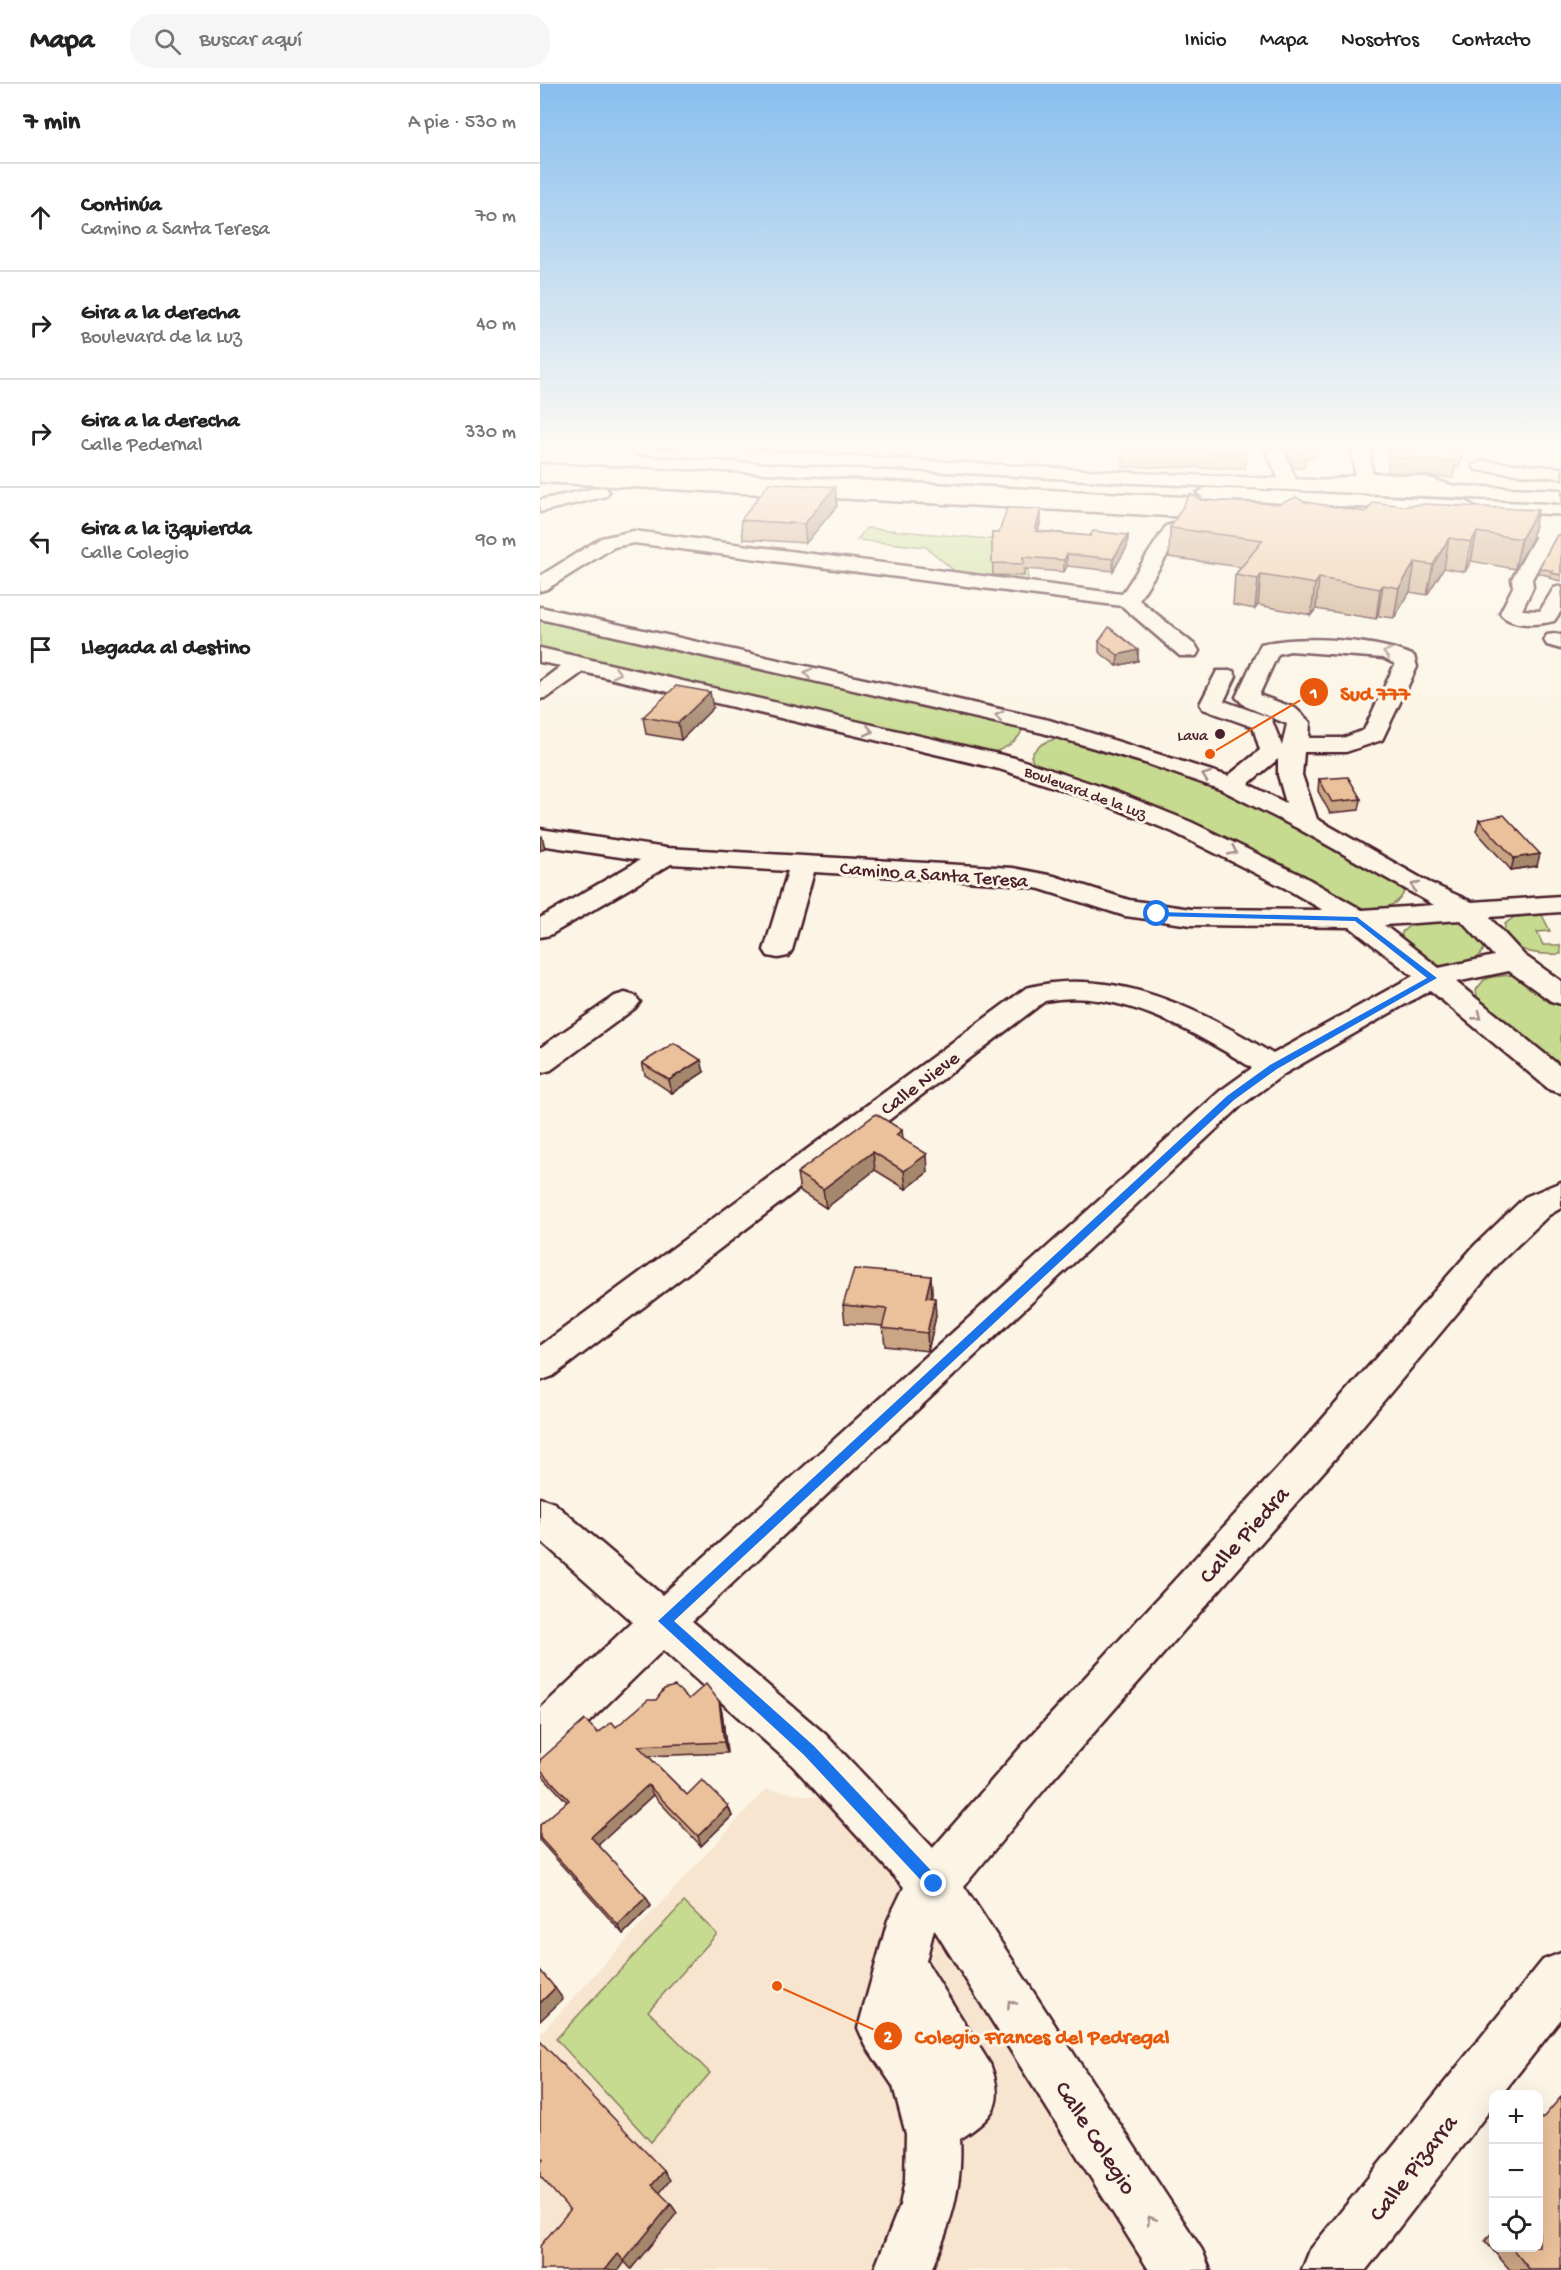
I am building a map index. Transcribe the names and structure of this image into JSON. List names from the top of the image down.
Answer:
{
  "streets": {
    "main road": [
      "Boulevard de la Luz",
      "Camino a Santa Teresa",
      "Calle Nieve",
      "Calle Piedra",
      "Calle Colegio",
      "Calle Pizarra"
    ]
  },
  "crossings": [
    ["Boulevard de la Luz", "Camino a Santa Teresa"],
    ["Calle Piedra", "Calle Colegio"]
  ],
  "one_way": ["Calle Colegio"],
  "places": ["Lava", "Sud 777", "Colegio Frances del Pedregal"],
  "page": {
    "header": "Mapa",
    "search": "Buscar aquí",
    "nav": [
      "Inicio",
      "Mapa",
      "Nosotros",
      "Contacto"
    ],
    "heading": ["7 min", "A pie · 530 m"],
    "list": [
      ["Continúa", "Camino a Santa Teresa", "70 m"],
      ["Gira a la derecha", "Boulevard de la Luz", "40 m"],
      ["Gira a la derecha", "Calle Pedernal", "330 m"],
      ["Gira a la izquierda", "Calle Colegio", "90 m"],
      "Llegada al destino"
    ],
    "map_buttons": ["+", "−"]
  }
}
